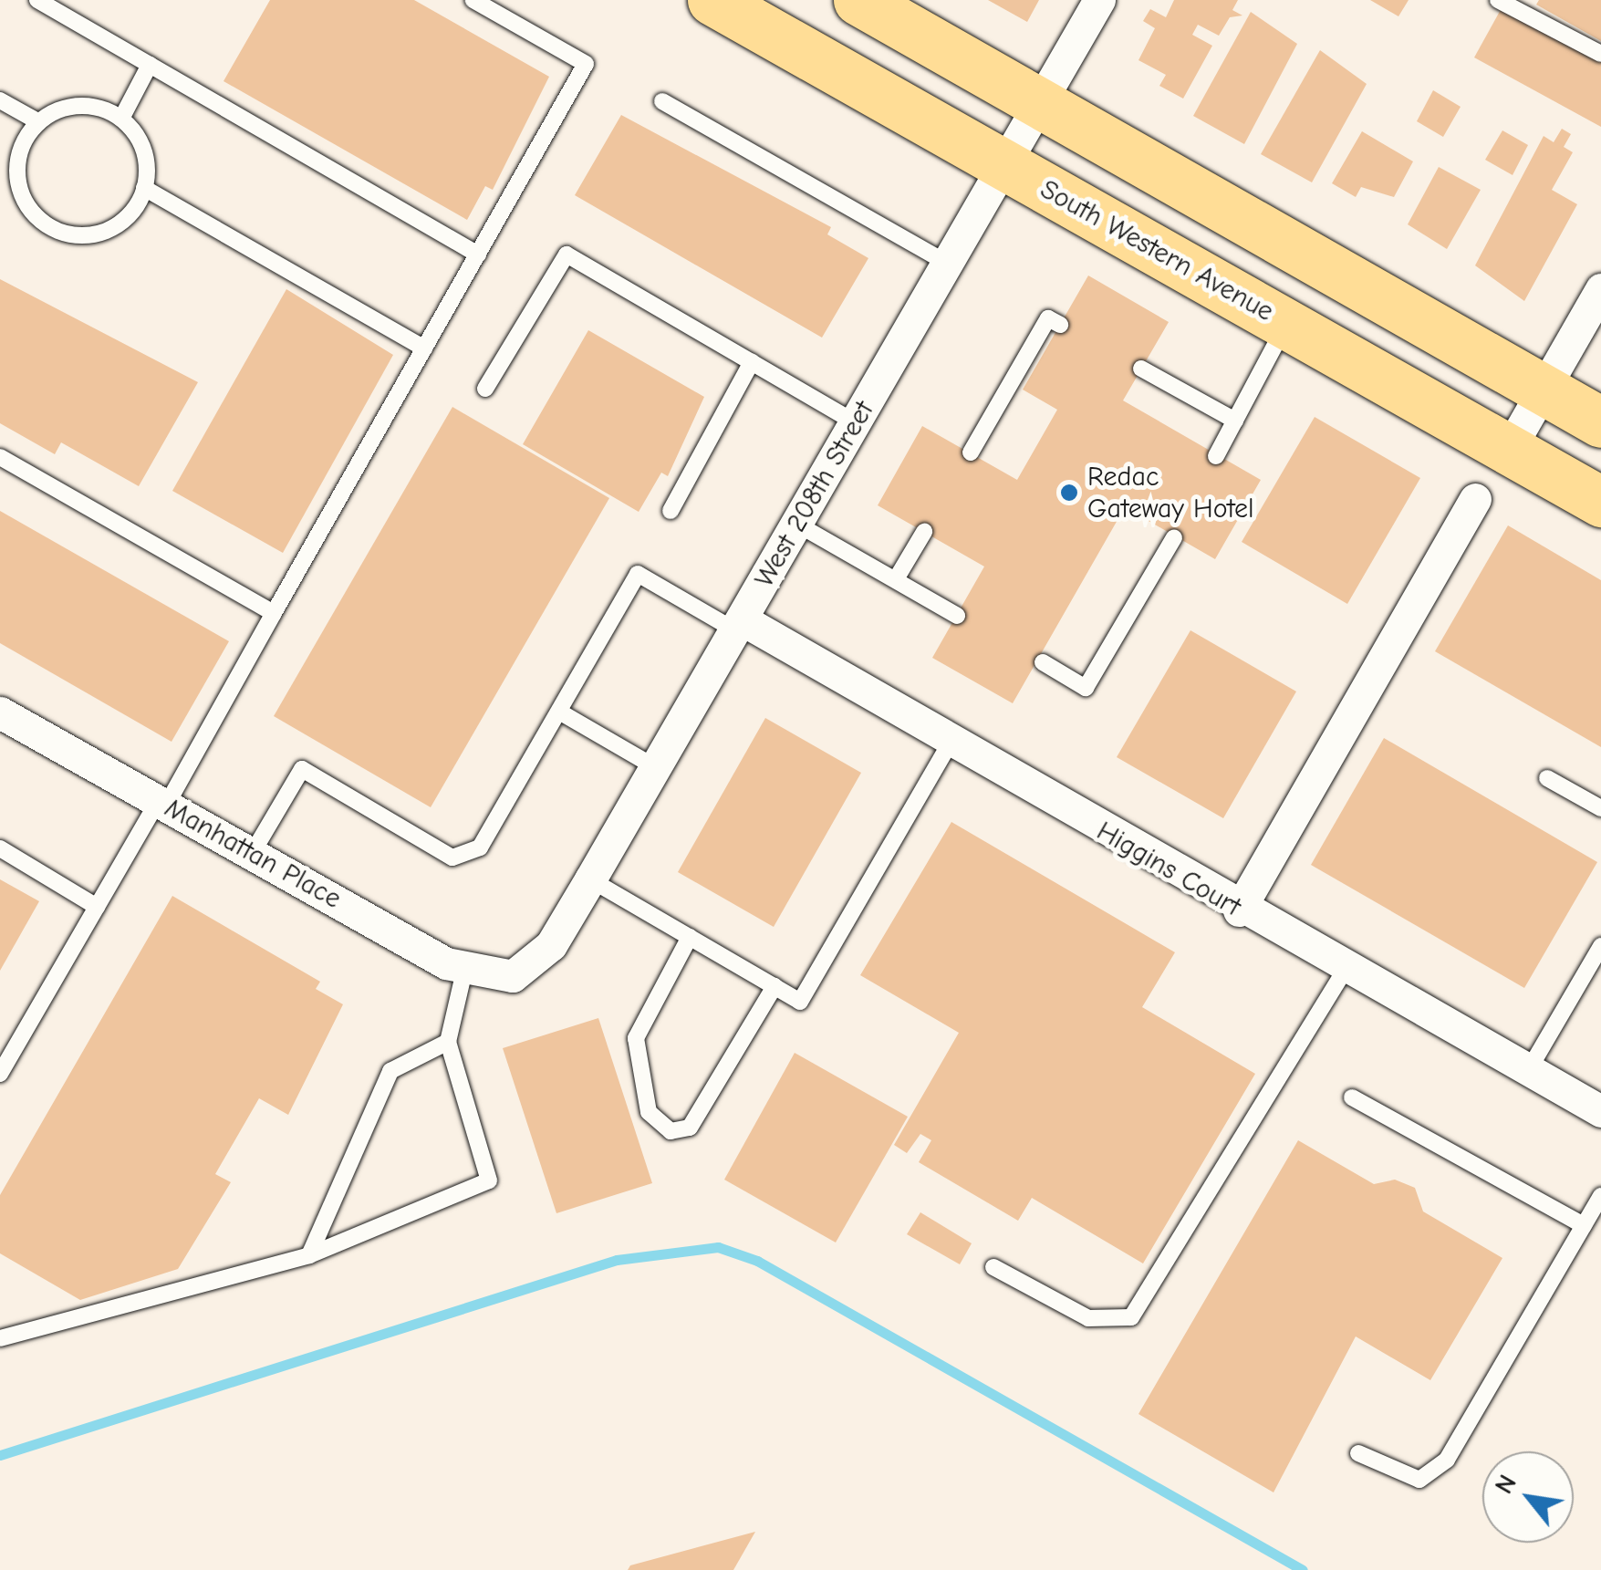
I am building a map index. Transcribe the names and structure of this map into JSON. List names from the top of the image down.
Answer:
{
  "streets": {
    "main road": ["South Western Avenue"],
    "street": ["West 208th Street", "Manhattan Place", "Higgins Court"]
  },
  "crossings": [
    ["South Western Avenue", "West 208th Street"],
    ["West 208th Street", "Manhattan Place"],
    ["West 208th Street", "Higgins Court"]
  ],
  "places": ["Redac Gateway Hotel"],
  "north": "top left"
}
